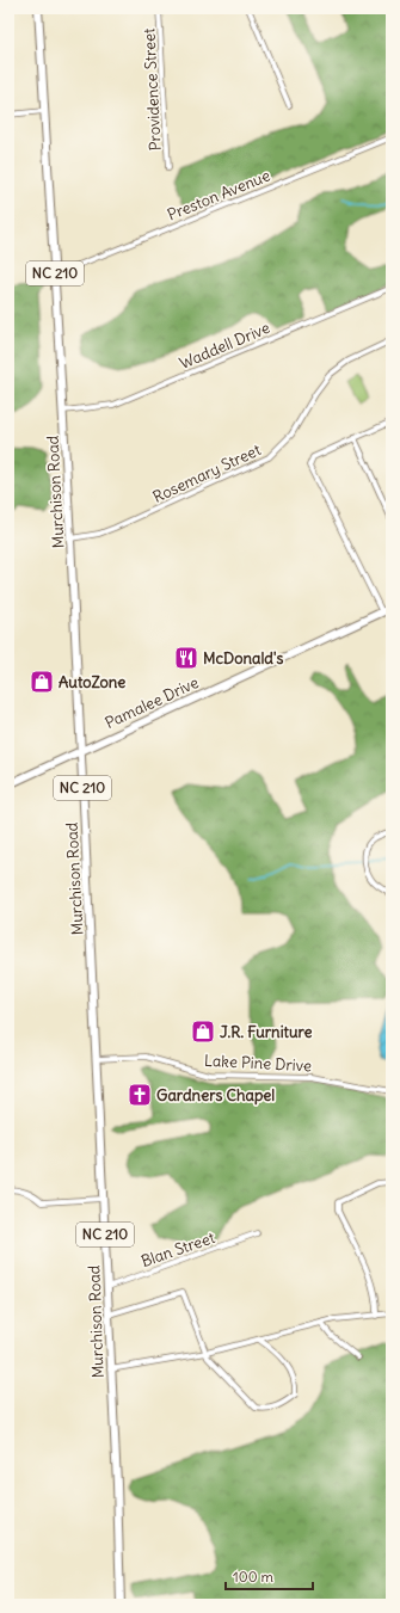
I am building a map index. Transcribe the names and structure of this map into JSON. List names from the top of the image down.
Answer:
{
  "streets": {
    "main road": ["NC 210", "Murchison Road", "Pamalee Drive"],
    "street": [
      "Providence Street",
      "Preston Avenue",
      "Waddell Drive",
      "Rosemary Street",
      "Lake Pine Drive",
      "Blan Street"
    ]
  },
  "crossings": [
    ["Preston Avenue", "Murchison Road"],
    ["Waddell Drive", "Murchison Road"],
    ["Rosemary Street", "Murchison Road"],
    ["Murchison Road", "Pamalee Drive"],
    ["Murchison Road", "Lake Pine Drive"],
    ["Murchison Road", "Blan Street"]
  ],
  "places": {
    "restaurant": ["McDonald's"],
    "shop": ["AutoZone", "J.R. Furniture"],
    "church": ["Gardners Chapel"]
  },
  "scale_bar": "100 m"
}
